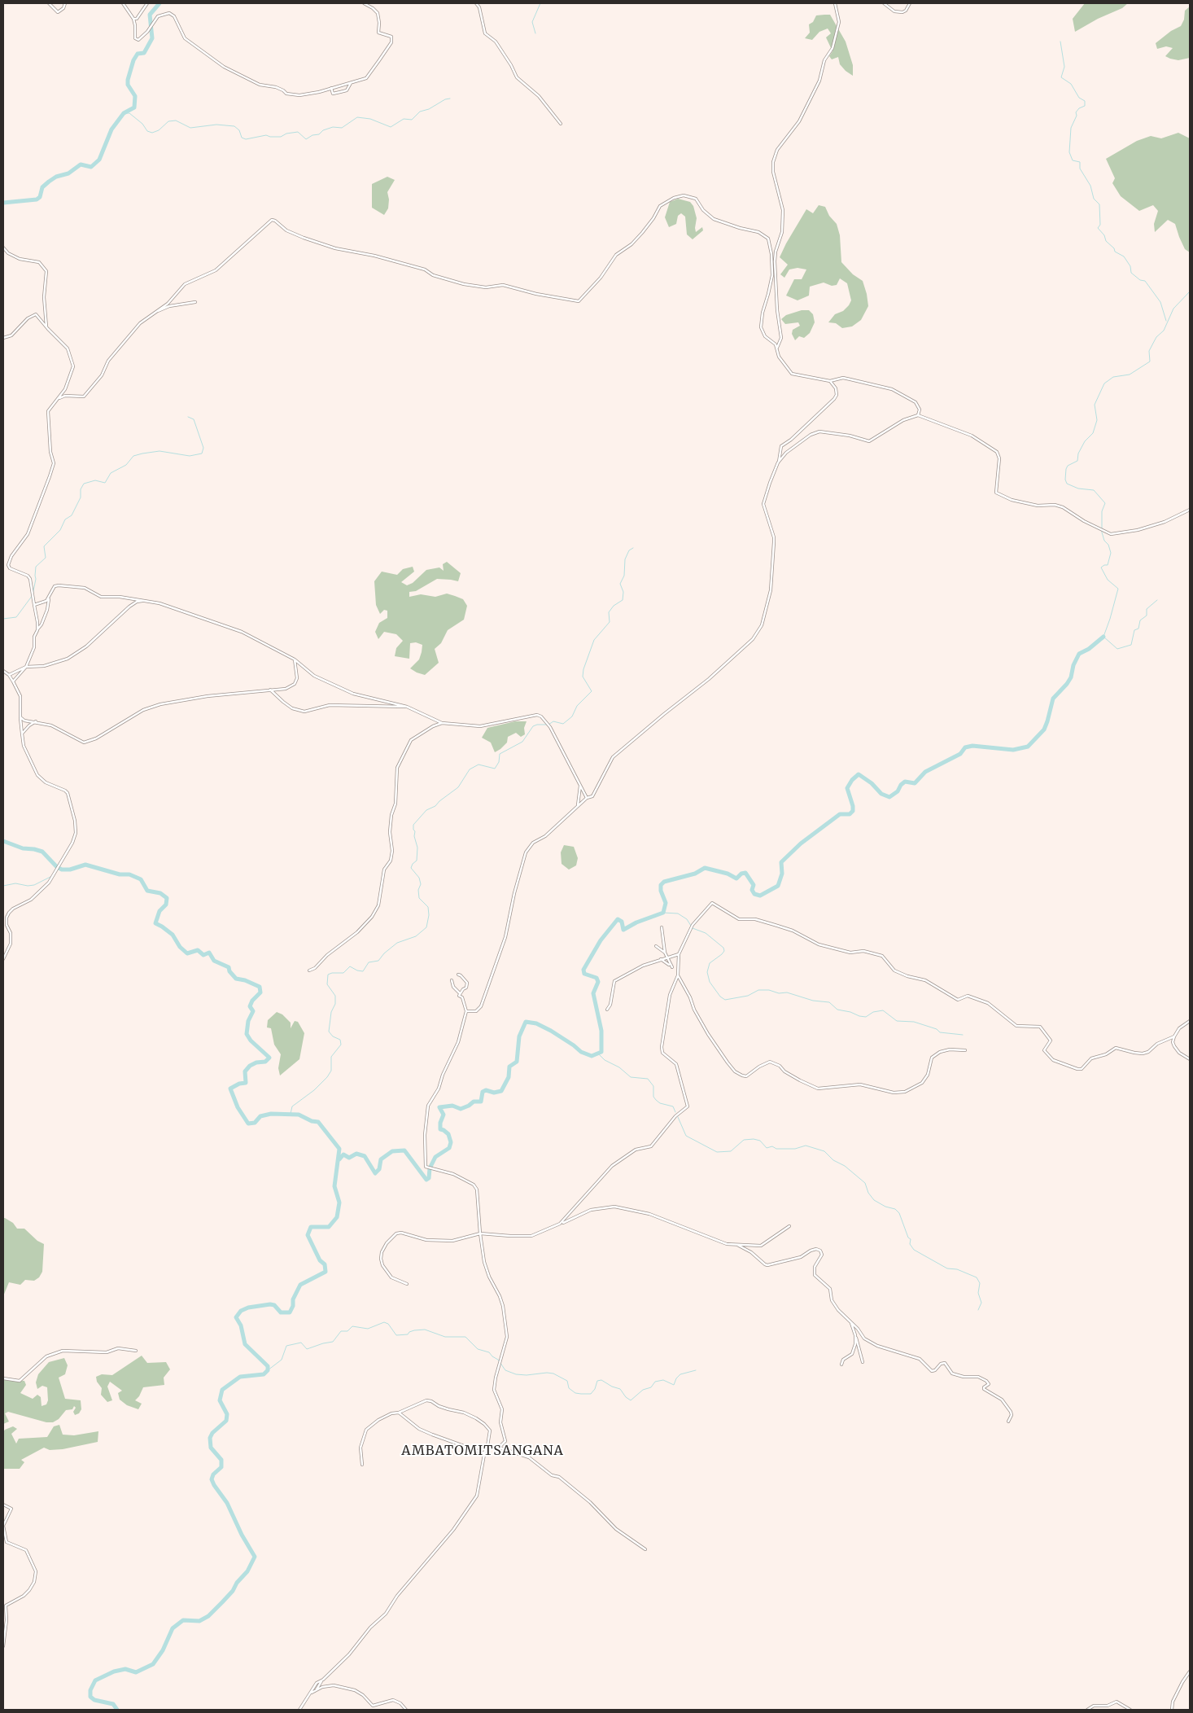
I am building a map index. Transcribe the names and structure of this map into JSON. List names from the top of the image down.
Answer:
{
  "districts": ["AMBATOMITSANGANA"]
}
